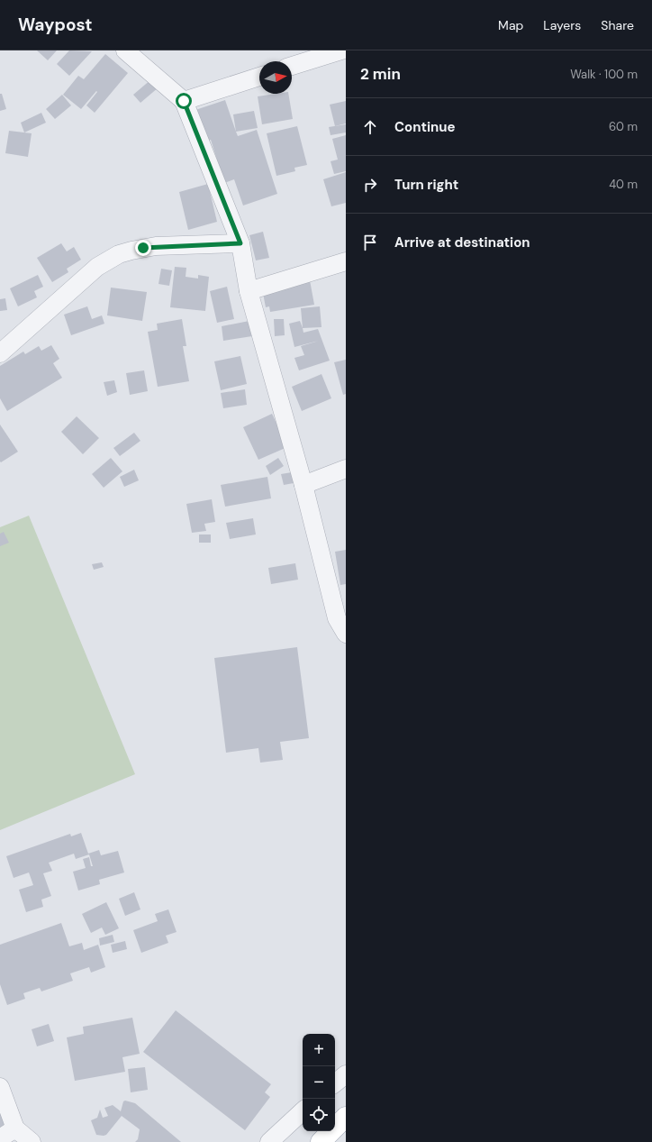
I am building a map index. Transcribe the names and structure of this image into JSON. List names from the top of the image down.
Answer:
{
  "north": "right",
  "page": {
    "header": "Waypost",
    "nav": ["Map", "Layers", "Share"],
    "heading": ["2 min", "Walk · 100 m"],
    "list": [
      ["Continue", "60 m"],
      ["Turn right", "40 m"],
      "Arrive at destination"
    ],
    "map_buttons": ["+", "−"]
  }
}
